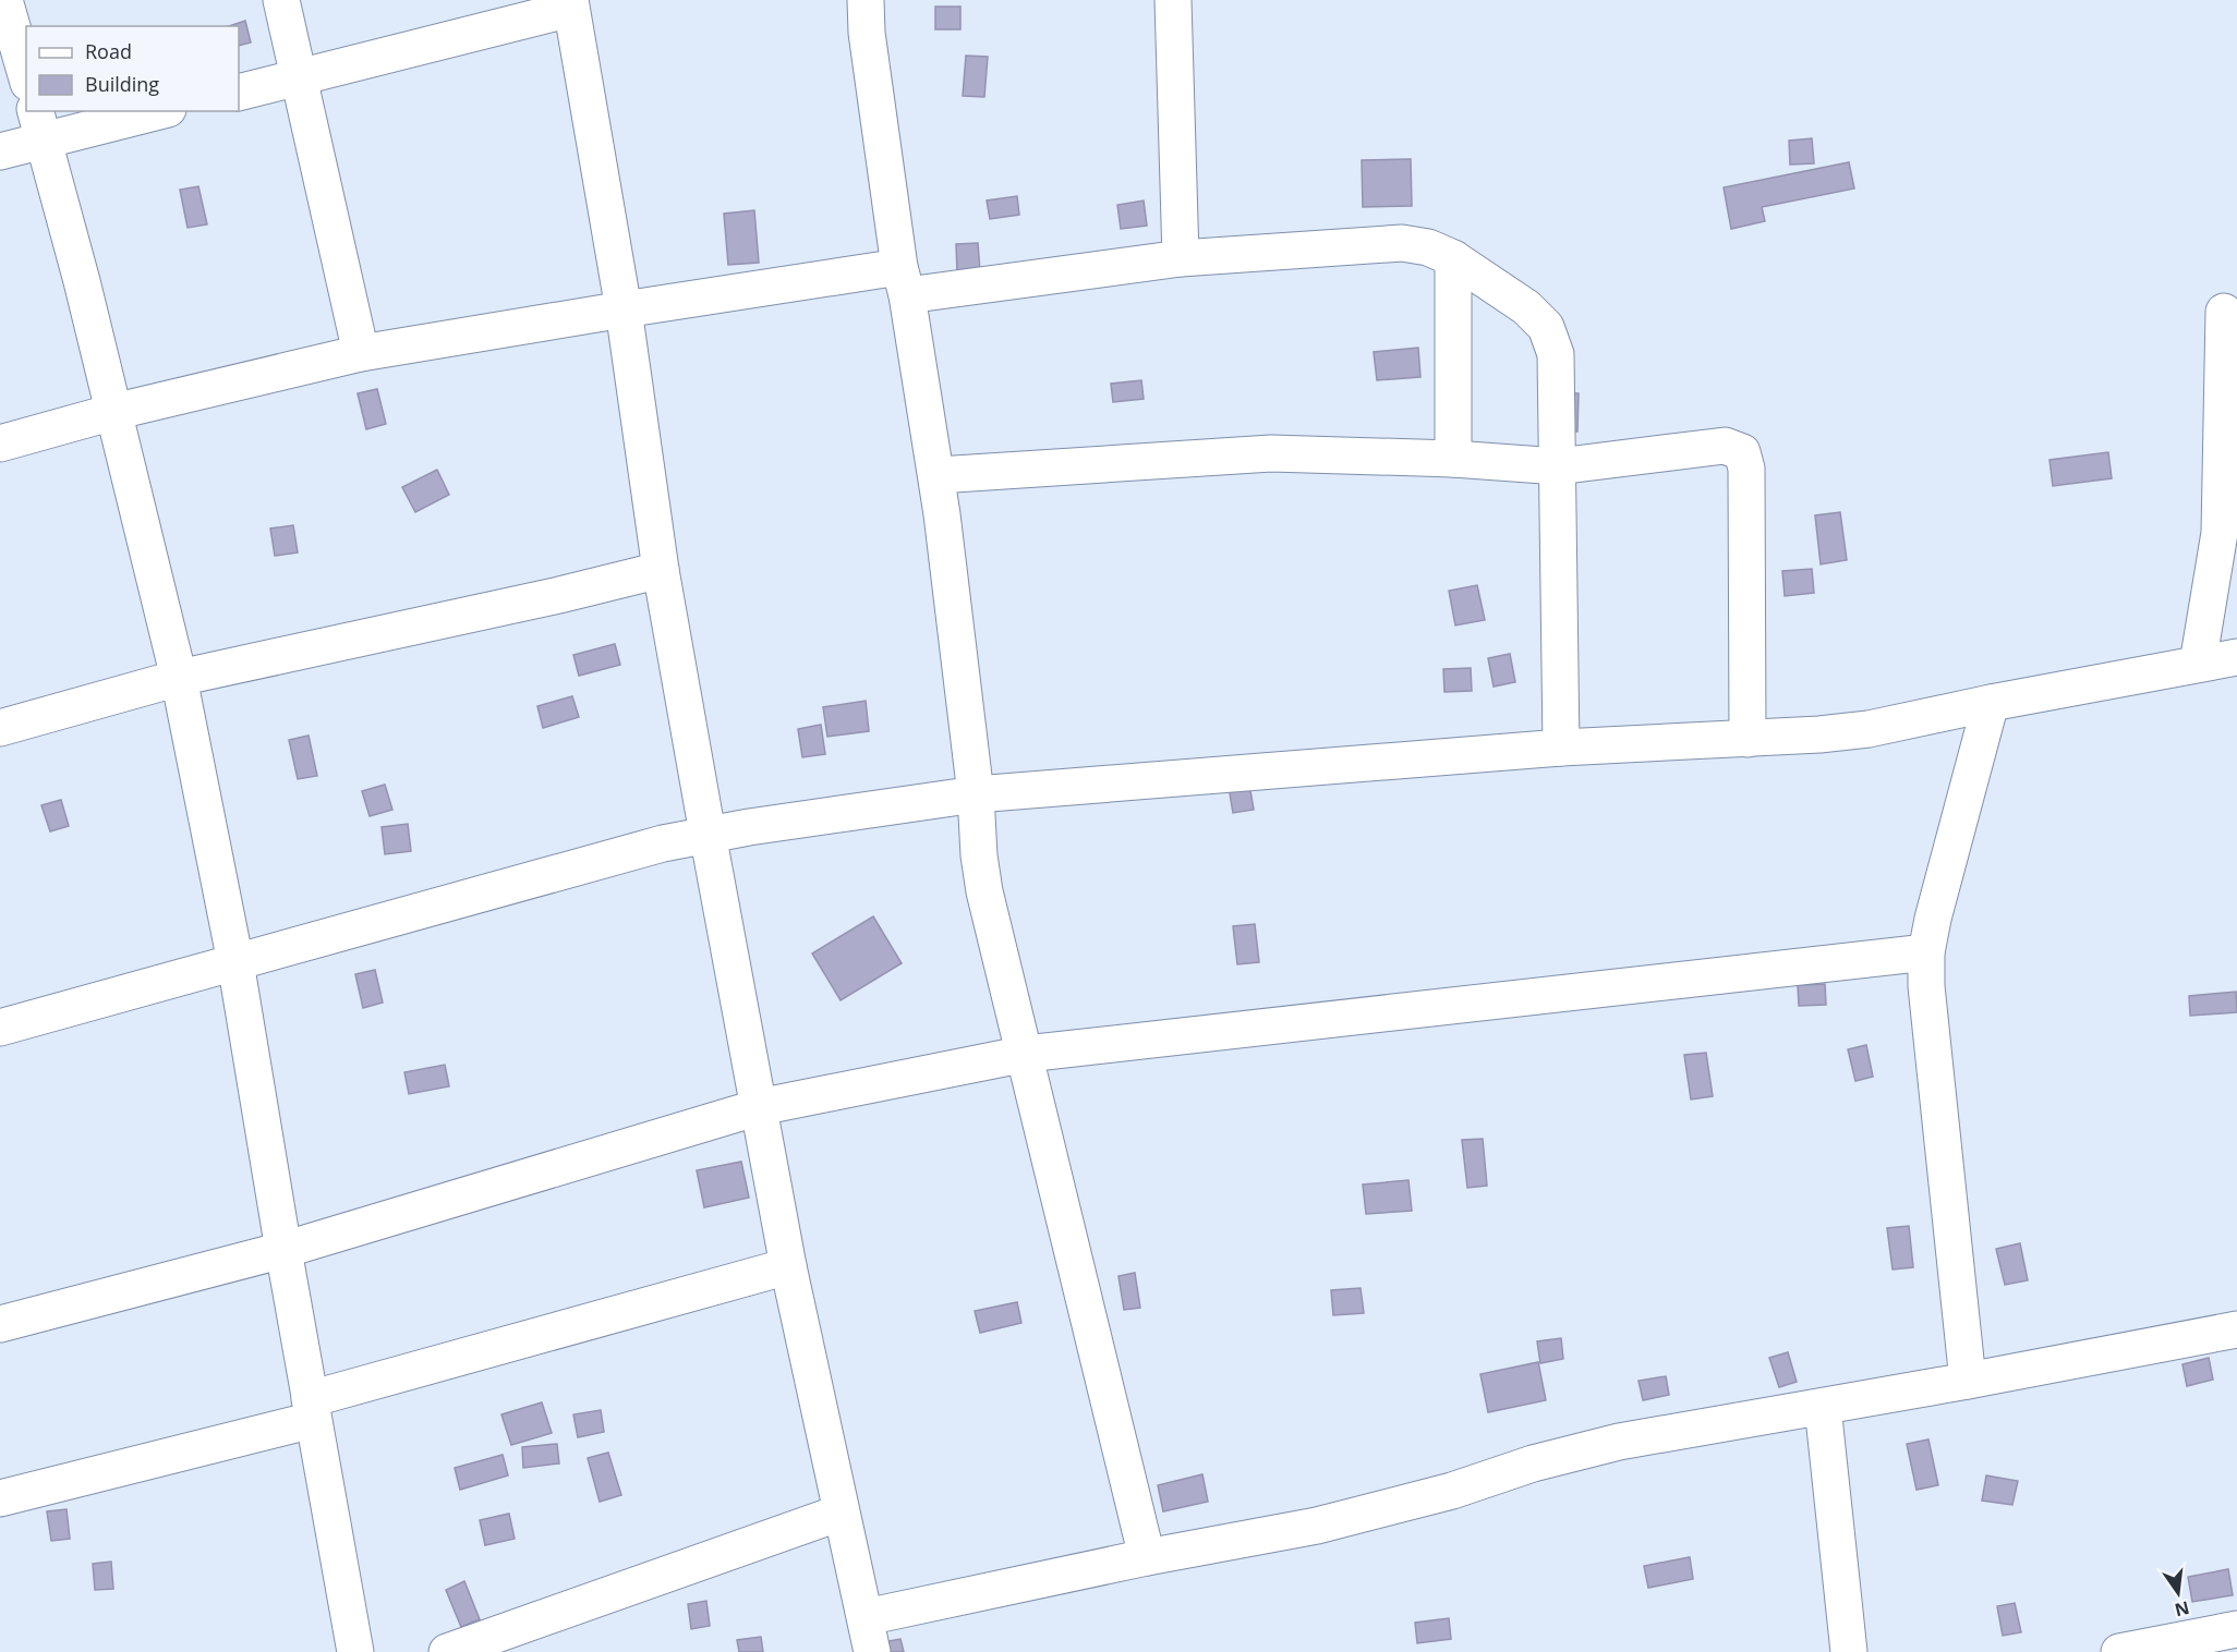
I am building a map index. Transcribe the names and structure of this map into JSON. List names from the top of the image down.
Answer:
{
  "legend": ["Road", "Building"],
  "north": "bottom"
}
